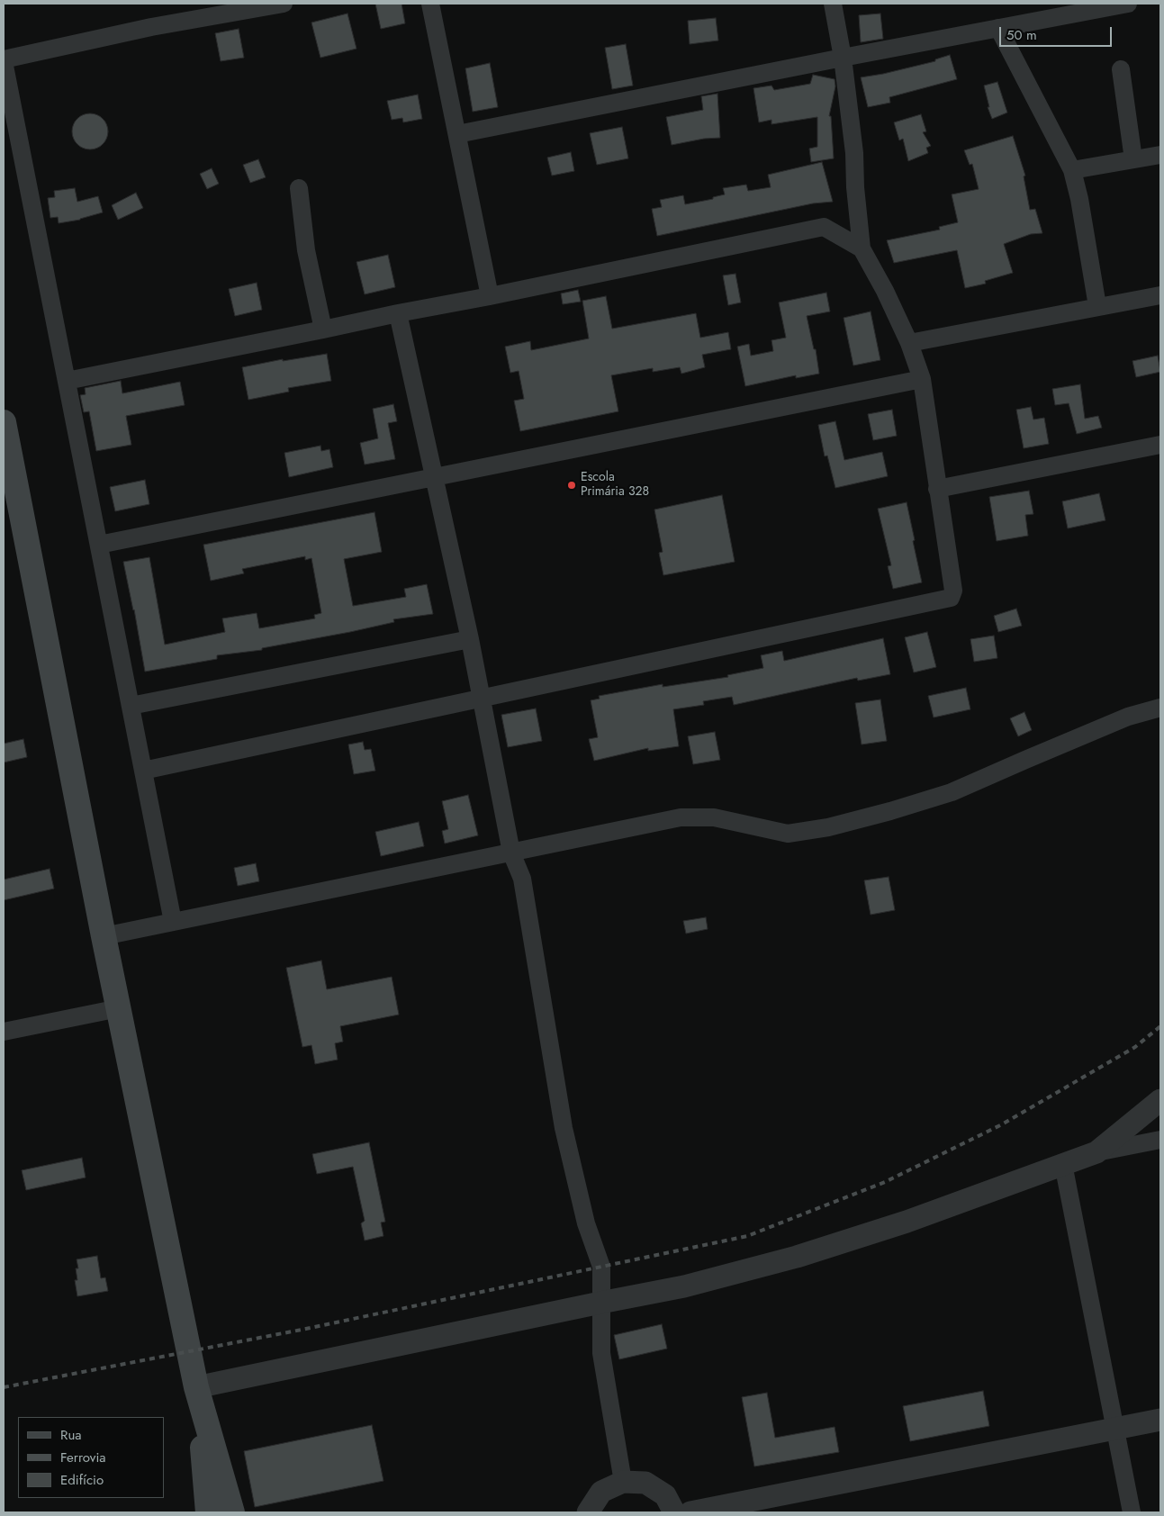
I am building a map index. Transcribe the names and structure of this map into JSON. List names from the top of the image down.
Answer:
{
  "places": ["Escola Primária 328"],
  "legend": ["Rua", "Ferrovia", "Edifício"],
  "scale_bar": "50 m"
}
